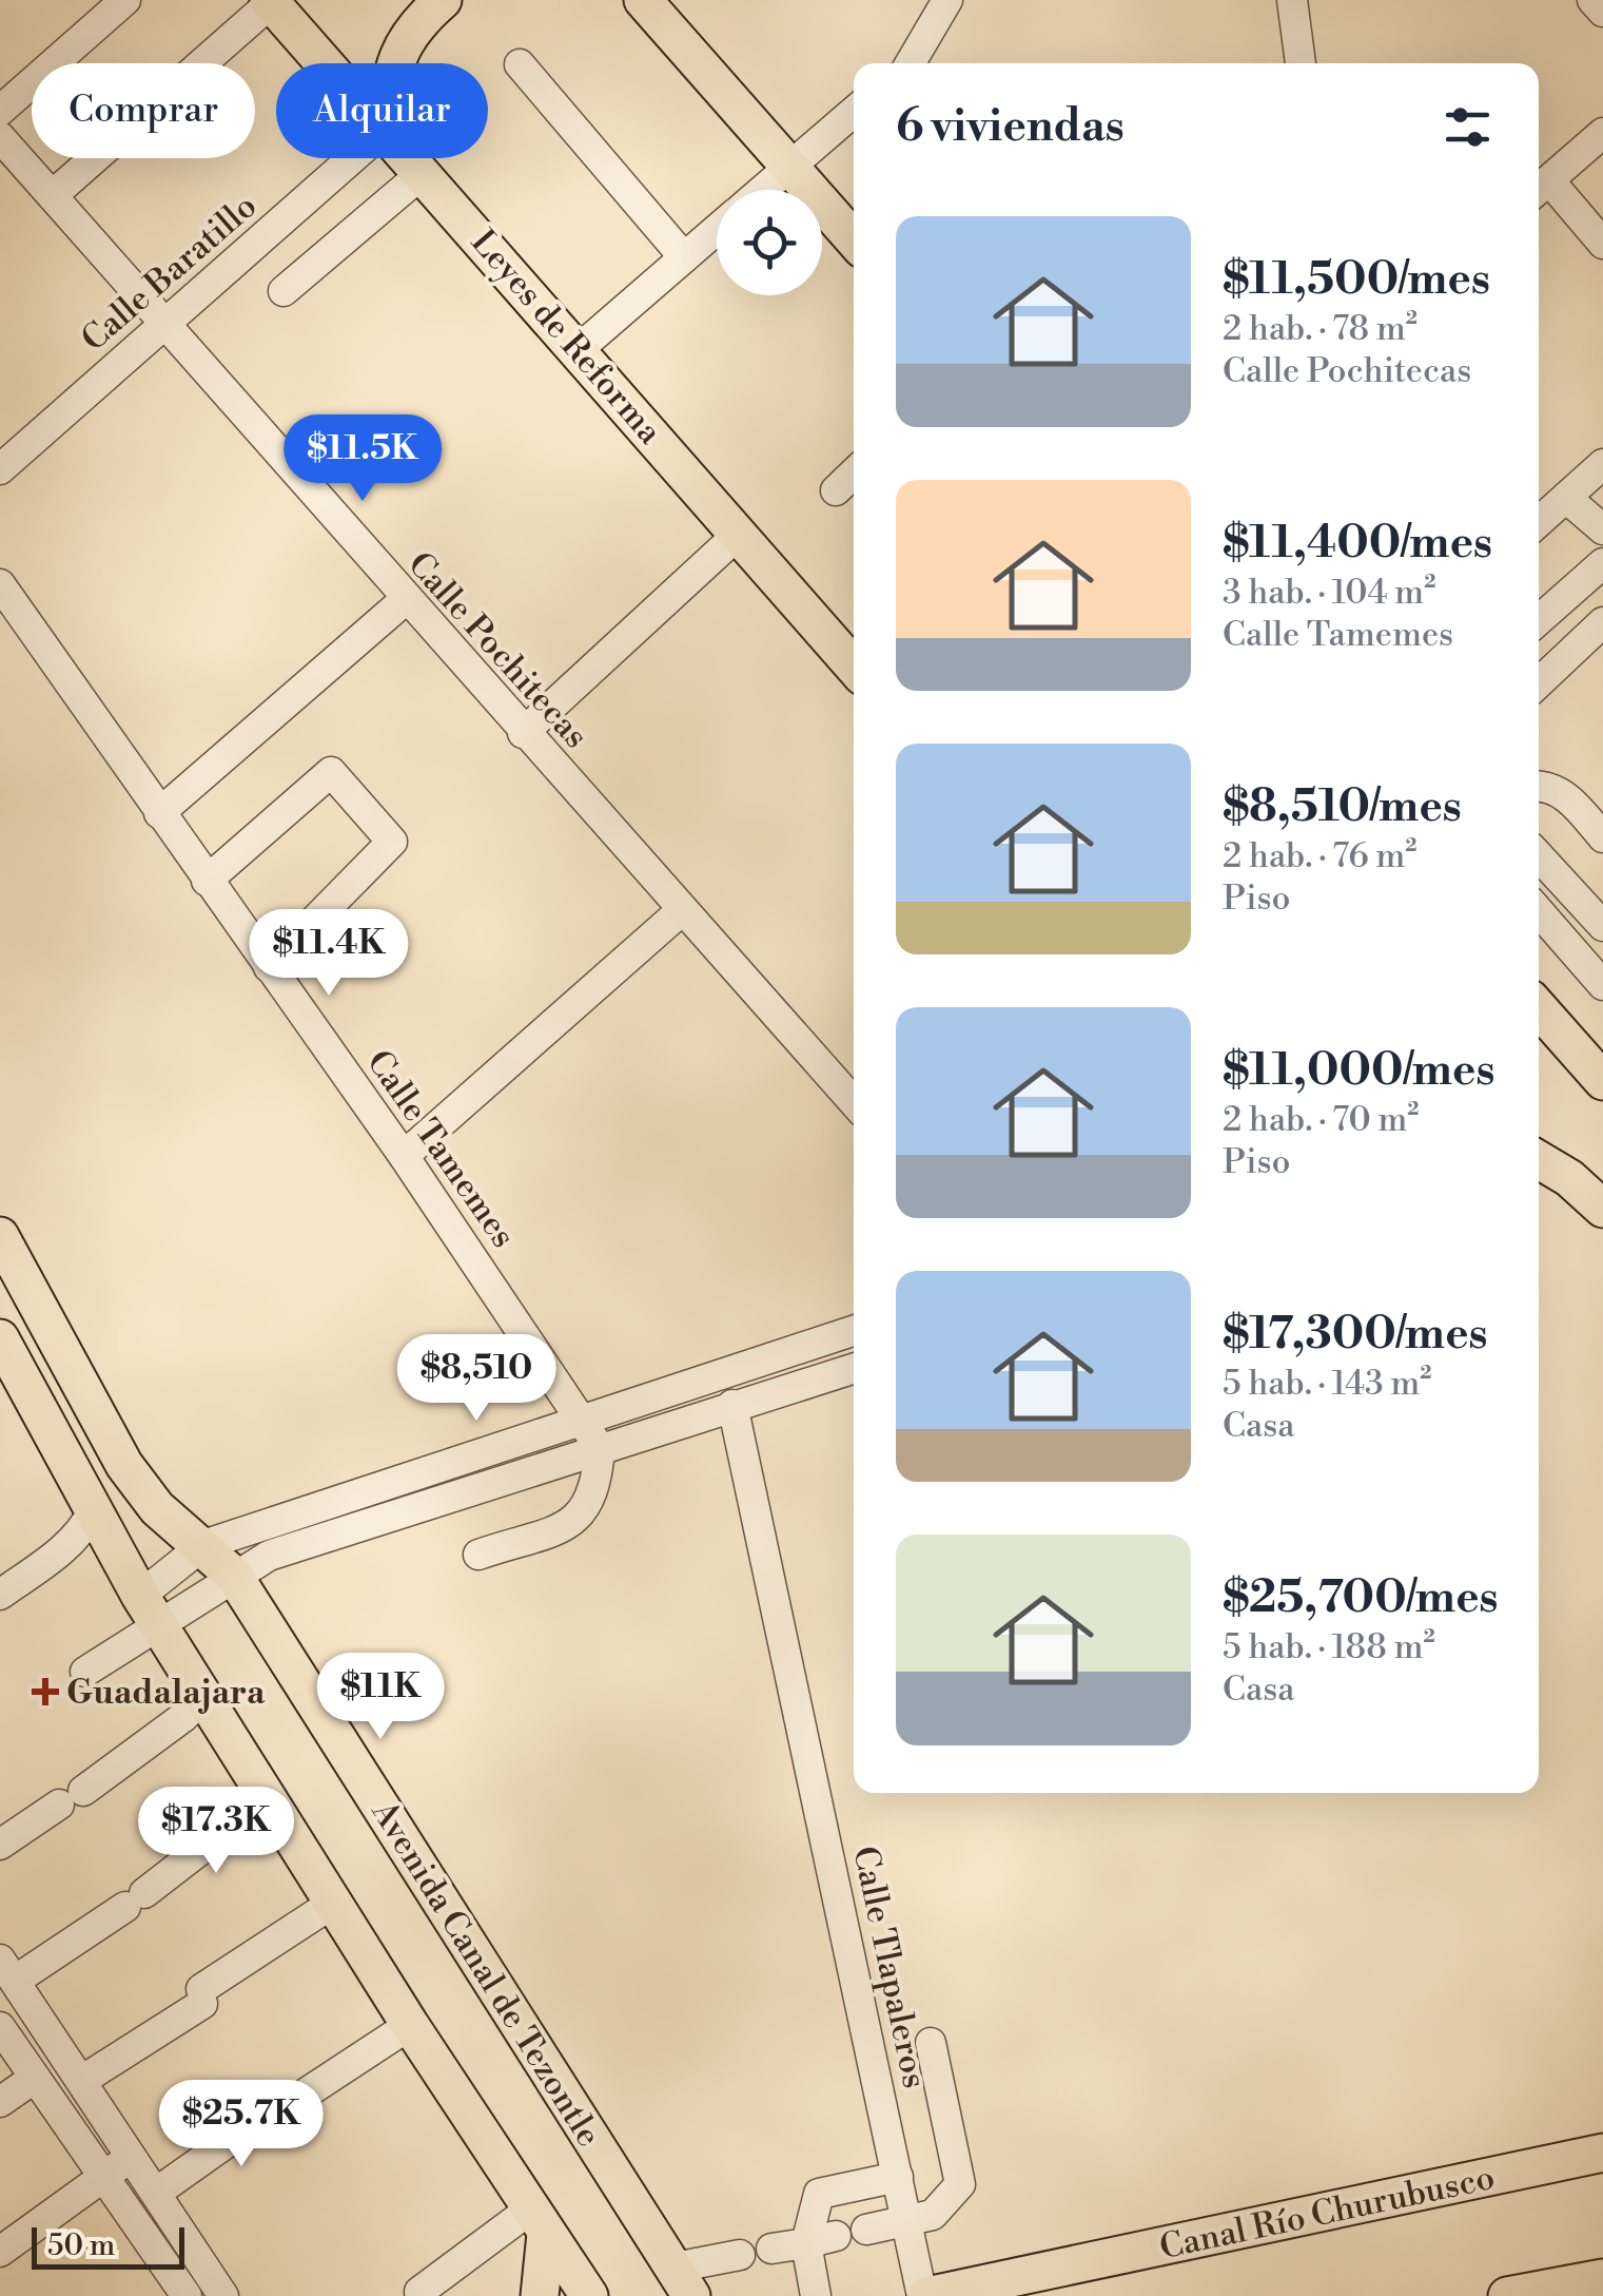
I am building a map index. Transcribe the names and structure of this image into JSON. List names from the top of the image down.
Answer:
{
  "streets": {
    "main road": ["Leyes de Reforma", "Avenida Canal de Tezontle", "Canal Río Churubusco"],
    "street": [
      "Calle Baratillo",
      "Calle Pochitecas",
      "Calle Tamemes",
      "Calle Tlapaleros"
    ]
  },
  "crossings": [
    ["Calle Baratillo", "Calle Pochitecas"],
    ["Calle Tlapaleros", "Canal Río Churubusco"]
  ],
  "places": {
    "health": ["Guadalajara"]
  },
  "scale_bar": "50 m",
  "page": {
    "chip": ["Comprar", "Alquilar"],
    "heading": "6 viviendas",
    "list": [
      {
        "name": "$11,500/mes",
        "note": "2 hab. · 78 m² · Calle Pochitecas"
      },
      {
        "name": "$11,400/mes",
        "note": "3 hab. · 104 m² · Calle Tamemes"
      },
      {
        "name": "$8,510/mes",
        "note": "2 hab. · 76 m² · Piso"
      },
      {
        "name": "$11,000/mes",
        "note": "2 hab. · 70 m² · Piso"
      },
      {
        "name": "$17,300/mes",
        "note": "5 hab. · 143 m² · Casa"
      },
      {
        "name": "$25,700/mes",
        "note": "5 hab. · 188 m² · Casa"
      }
    ],
    "price": [
      "$11.5K",
      "$11.4K",
      "$8,510",
      "$11K",
      "$17.3K",
      "$25.7K"
    ],
    "scale": "50 m"
  }
}
